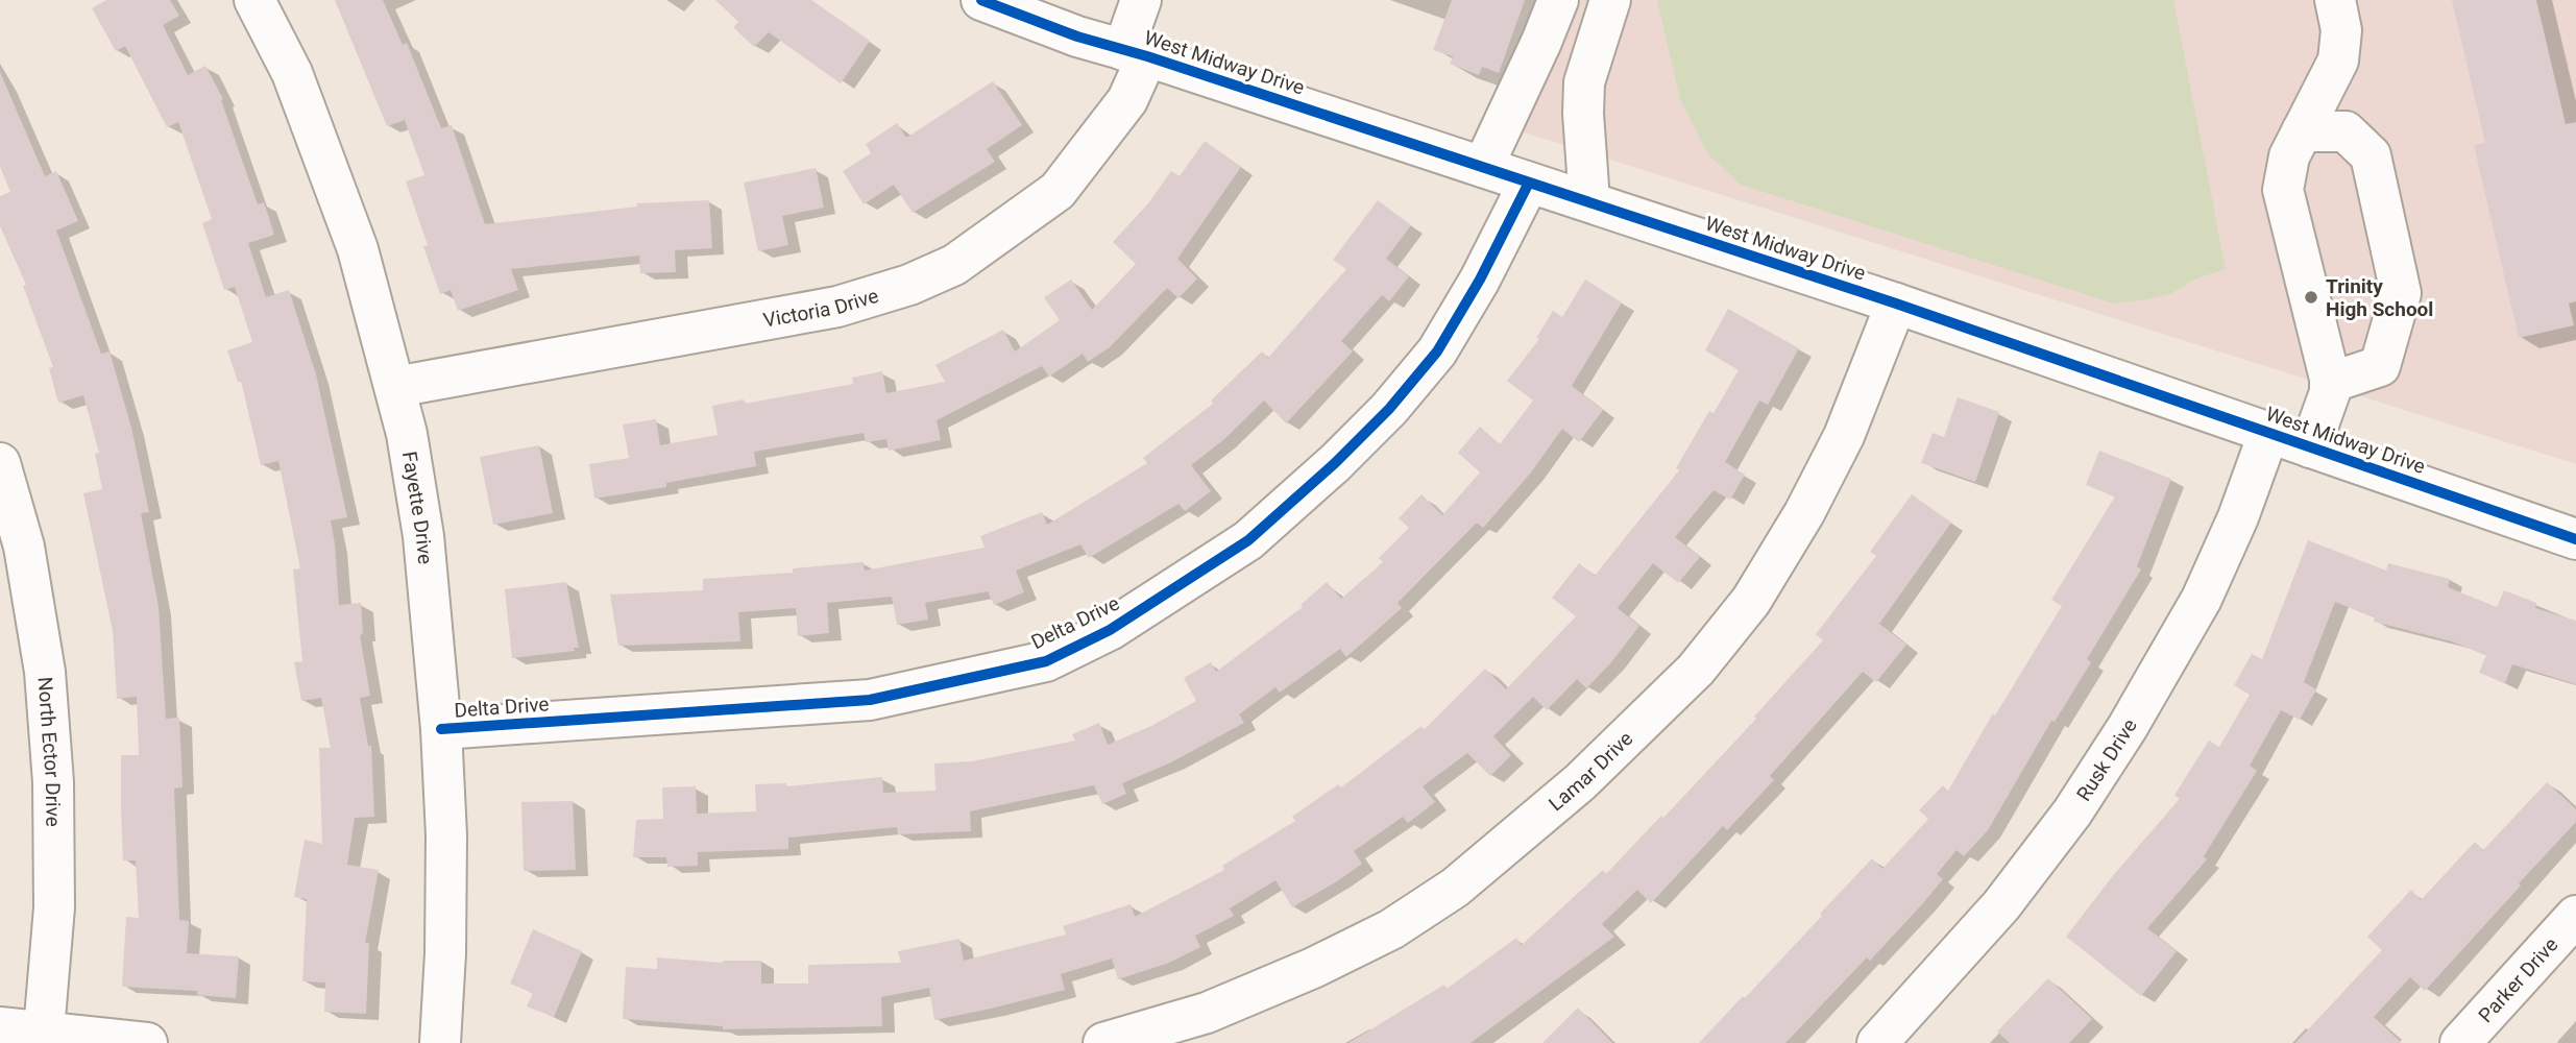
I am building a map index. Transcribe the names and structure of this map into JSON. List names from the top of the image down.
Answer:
{
  "streets": {
    "street": [
      "West Midway Drive",
      "Victoria Drive",
      "Fayette Drive",
      "Delta Drive",
      "North Ector Drive",
      "Rusk Drive",
      "Lamar Drive",
      "Parker Drive"
    ]
  },
  "crossings": [
    ["West Midway Drive", "Victoria Drive"],
    ["West Midway Drive", "Delta Drive"],
    ["West Midway Drive", "Rusk Drive"],
    ["West Midway Drive", "Lamar Drive"],
    ["Victoria Drive", "Fayette Drive"],
    ["Fayette Drive", "Delta Drive"]
  ],
  "places": ["Trinity High School"]
}
